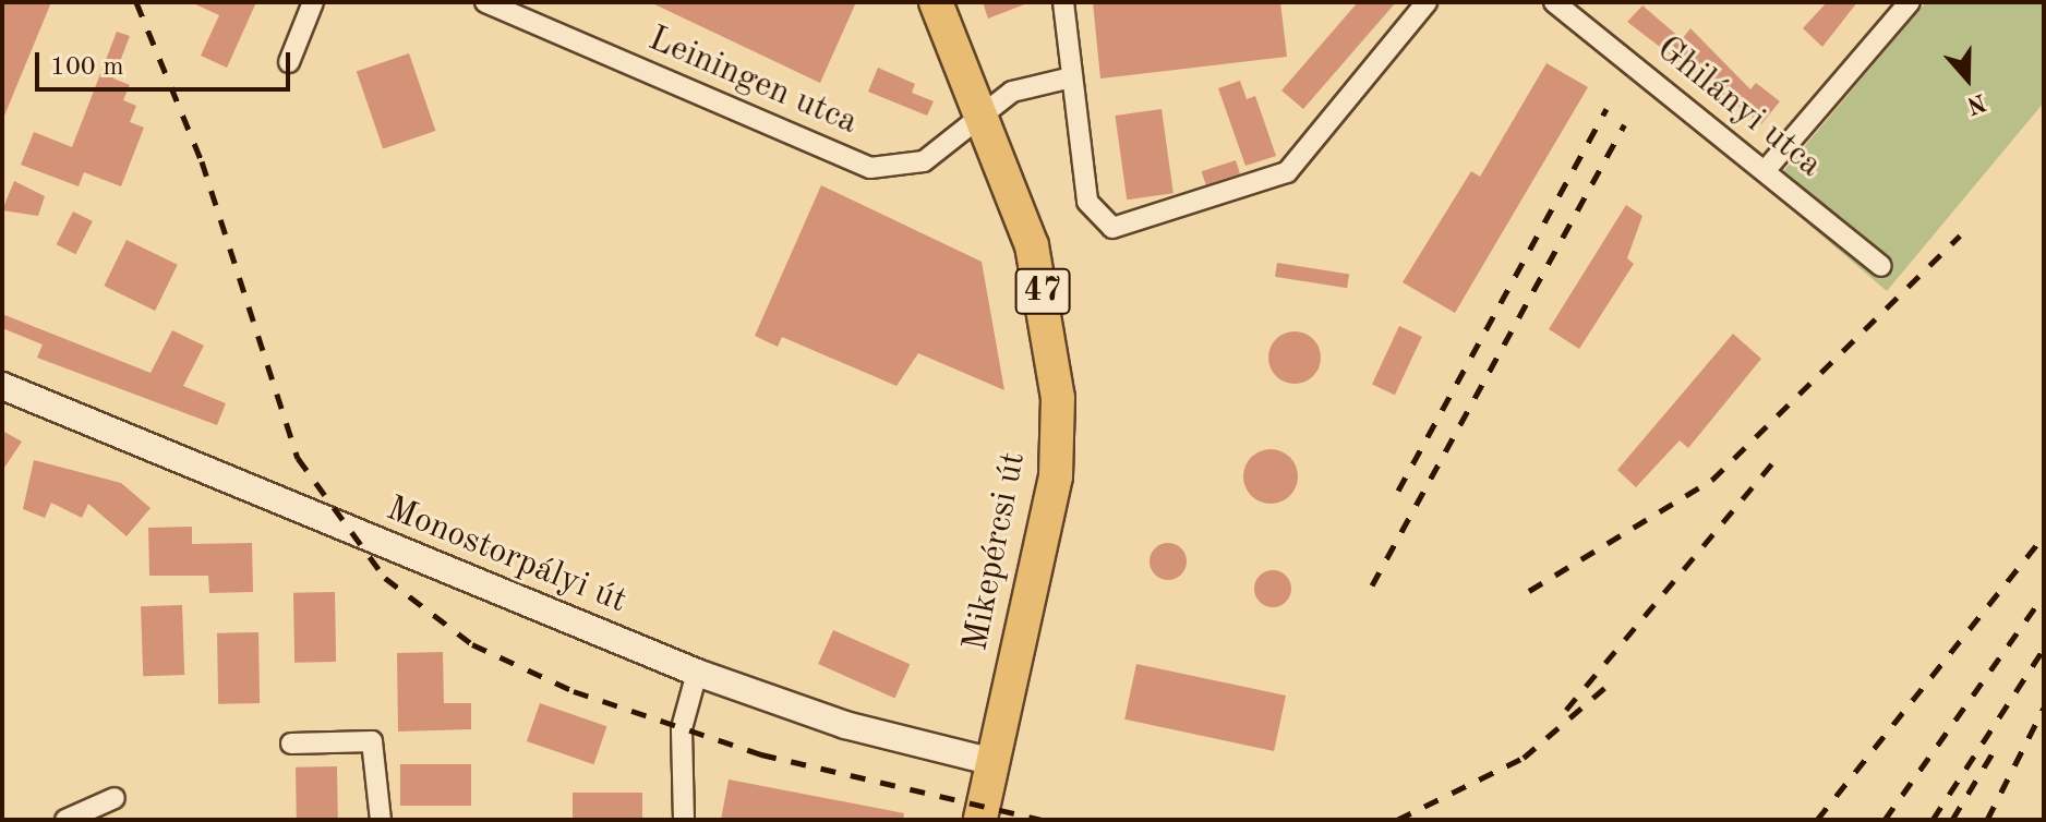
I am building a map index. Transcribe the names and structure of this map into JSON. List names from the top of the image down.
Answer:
{
  "streets": {
    "main road": ["47", "Mikepércsi út"],
    "street": ["Leiningen utca", "Ghilányi utca", "Monostorpályi út"]
  },
  "crossings": [
    ["Leiningen utca", "Mikepércsi út"],
    ["Mikepércsi út", "Monostorpályi út"]
  ],
  "scale_bar": "100 m",
  "north": "bottom"
}
